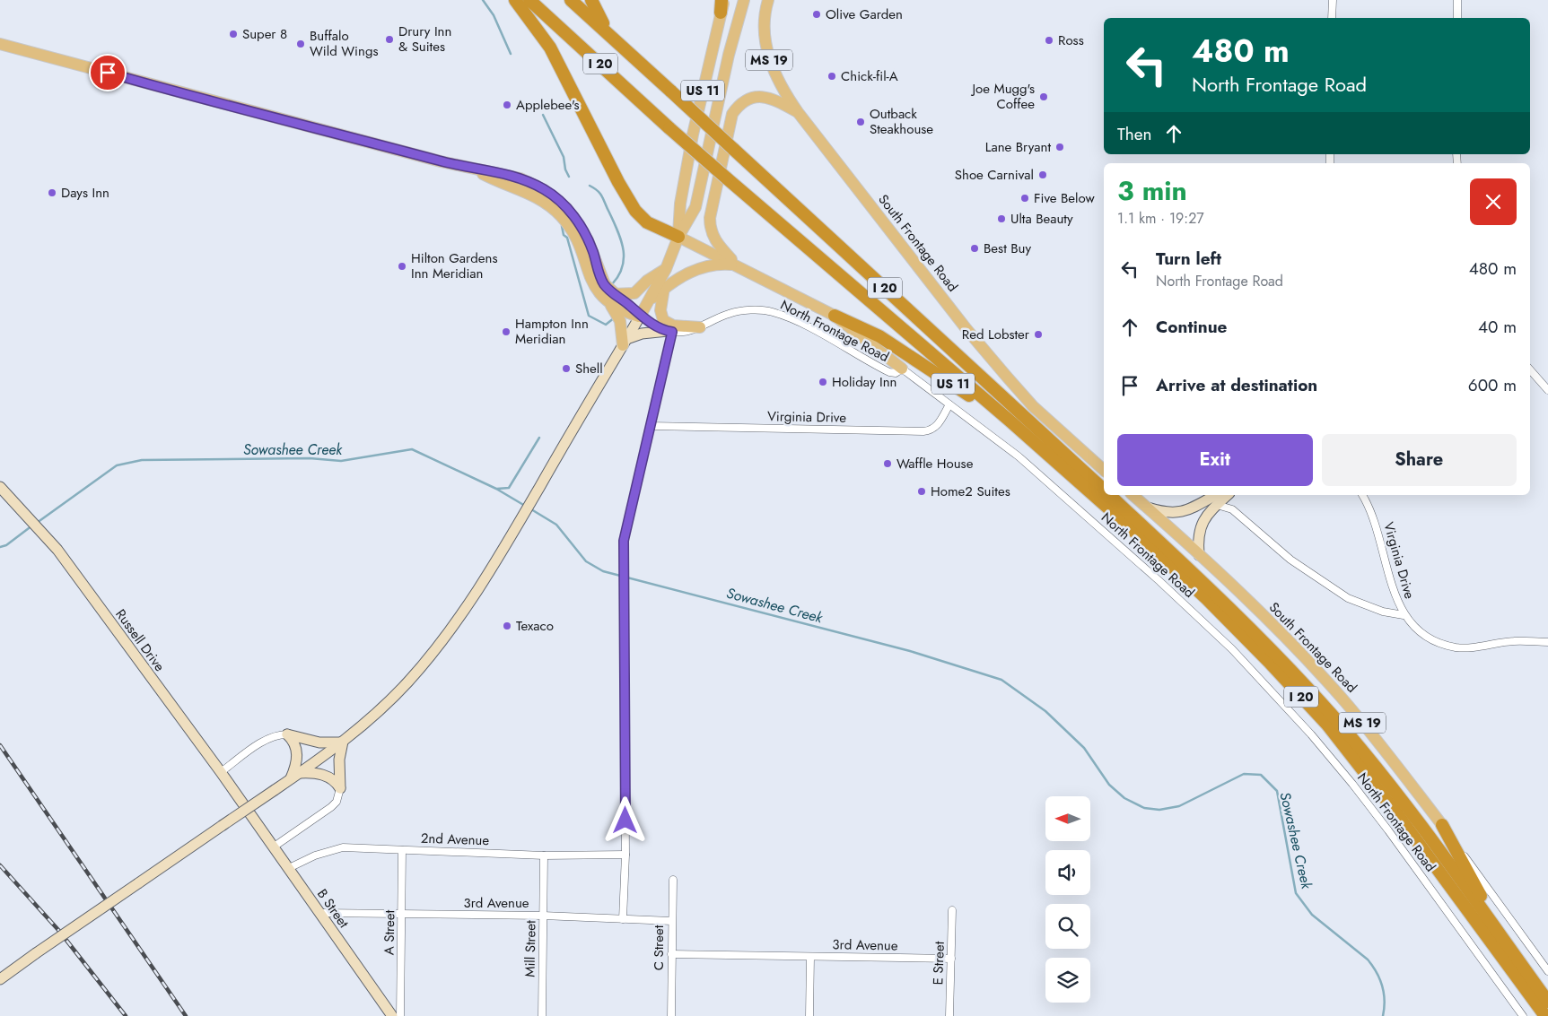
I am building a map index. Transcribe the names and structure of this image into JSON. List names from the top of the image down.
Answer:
{
  "streets": {
    "highway": ["MS 19", "I 20", "US 11"],
    "main road": ["South Frontage Road", "Russell Drive", "B Street"],
    "street": [
      "North Frontage Road",
      "Virginia Drive",
      "2nd Avenue",
      "3rd Avenue",
      "A Street",
      "C Street",
      "Mill Street",
      "E Street"
    ]
  },
  "crossings": [
    ["MS 19", "I 20"],
    ["MS 19", "South Frontage Road"],
    ["I 20", "US 11"],
    ["North Frontage Road", "Virginia Drive"],
    ["Russell Drive", "B Street"],
    ["2nd Avenue", "B Street"],
    ["2nd Avenue", "A Street"],
    ["2nd Avenue", "Mill Street"],
    ["3rd Avenue", "B Street"],
    ["3rd Avenue", "A Street"],
    ["3rd Avenue", "C Street"],
    ["3rd Avenue", "Mill Street"],
    ["3rd Avenue", "E Street"]
  ],
  "water": ["Sowashee Creek"],
  "places": [
    "Olive Garden",
    "Super 8",
    "Drury Inn & Suites",
    "Ross",
    "Buffalo Wild Wings",
    "Chick-fil-A",
    "Joe Mugg's Coffee",
    "Applebee's",
    "Outback Steakhouse",
    "Lane Bryant",
    "Shoe Carnival",
    "Days Inn",
    "Five Below",
    "Ulta Beauty",
    "Best Buy",
    "Hilton Gardens Inn Meridian",
    "Hampton Inn Meridian",
    "Red Lobster",
    "Shell",
    "Holiday Inn",
    "Waffle House",
    "Home2 Suites",
    "Texaco"
  ],
  "north": "left",
  "page": {
    "turn": ["480 m", "North Frontage Road"],
    "then": "Then",
    "heading": ["3 min", "1.1 km · 19:27"],
    "list": [
      {
        "name": "Turn left",
        "note": "North Frontage Road",
        "value": "480 m"
      },
      {
        "name": "Continue",
        "value": "40 m"
      },
      {
        "name": "Arrive at destination",
        "value": "600 m"
      }
    ],
    "buttons": ["Exit", "Share"]
  }
}
